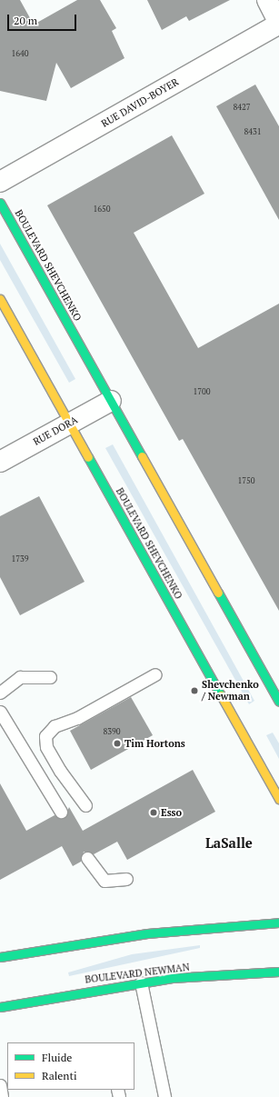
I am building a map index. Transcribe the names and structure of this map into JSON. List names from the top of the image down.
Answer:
{
  "streets": {
    "street": [
      "RUE DAVID-BOYER",
      "BOULEVARD SHEVCHENKO",
      "RUE DORA",
      "BOULEVARD NEWMAN"
    ]
  },
  "crossings": [
    ["BOULEVARD SHEVCHENKO", "RUE DORA"]
  ],
  "districts": ["LaSalle"],
  "places": ["Shevchenko / Newman", "Tim Hortons", "Esso"],
  "house_numbers": [
    "1640",
    "8427",
    "8431",
    "1650",
    "1700",
    "1750",
    "1739",
    "8390"
  ],
  "legend": ["Fluide", "Ralenti"],
  "scale_bar": "20 m"
}
